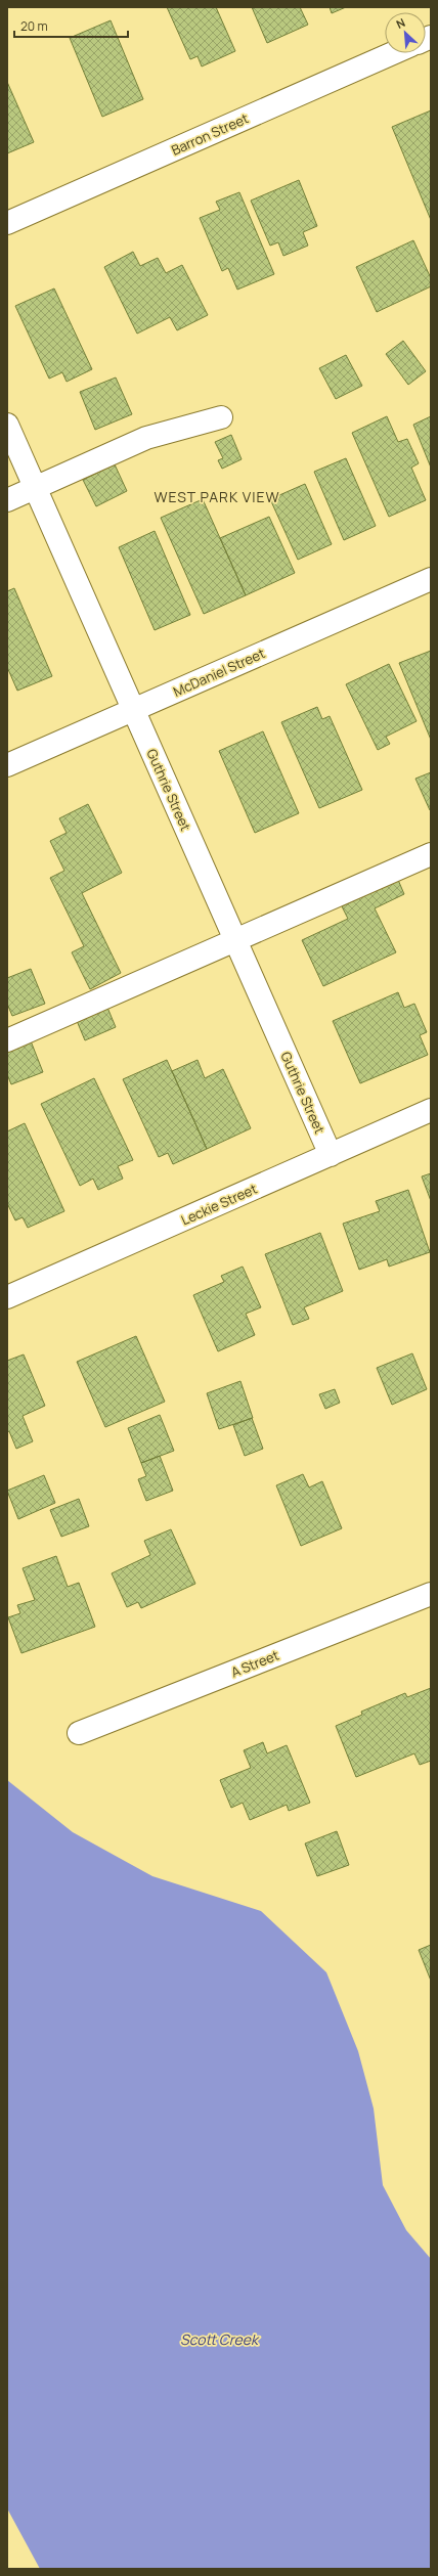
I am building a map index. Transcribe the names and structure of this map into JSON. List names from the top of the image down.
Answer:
{
  "streets": {
    "street": [
      "Barron Street",
      "McDaniel Street",
      "Guthrie Street",
      "Leckie Street",
      "A Street"
    ]
  },
  "crossings": [
    ["McDaniel Street", "Guthrie Street"],
    ["Guthrie Street", "Leckie Street"]
  ],
  "districts": ["WEST PARK VIEW"],
  "water": ["Scott Creek"],
  "scale_bar": "20 m",
  "north": "top left"
}
